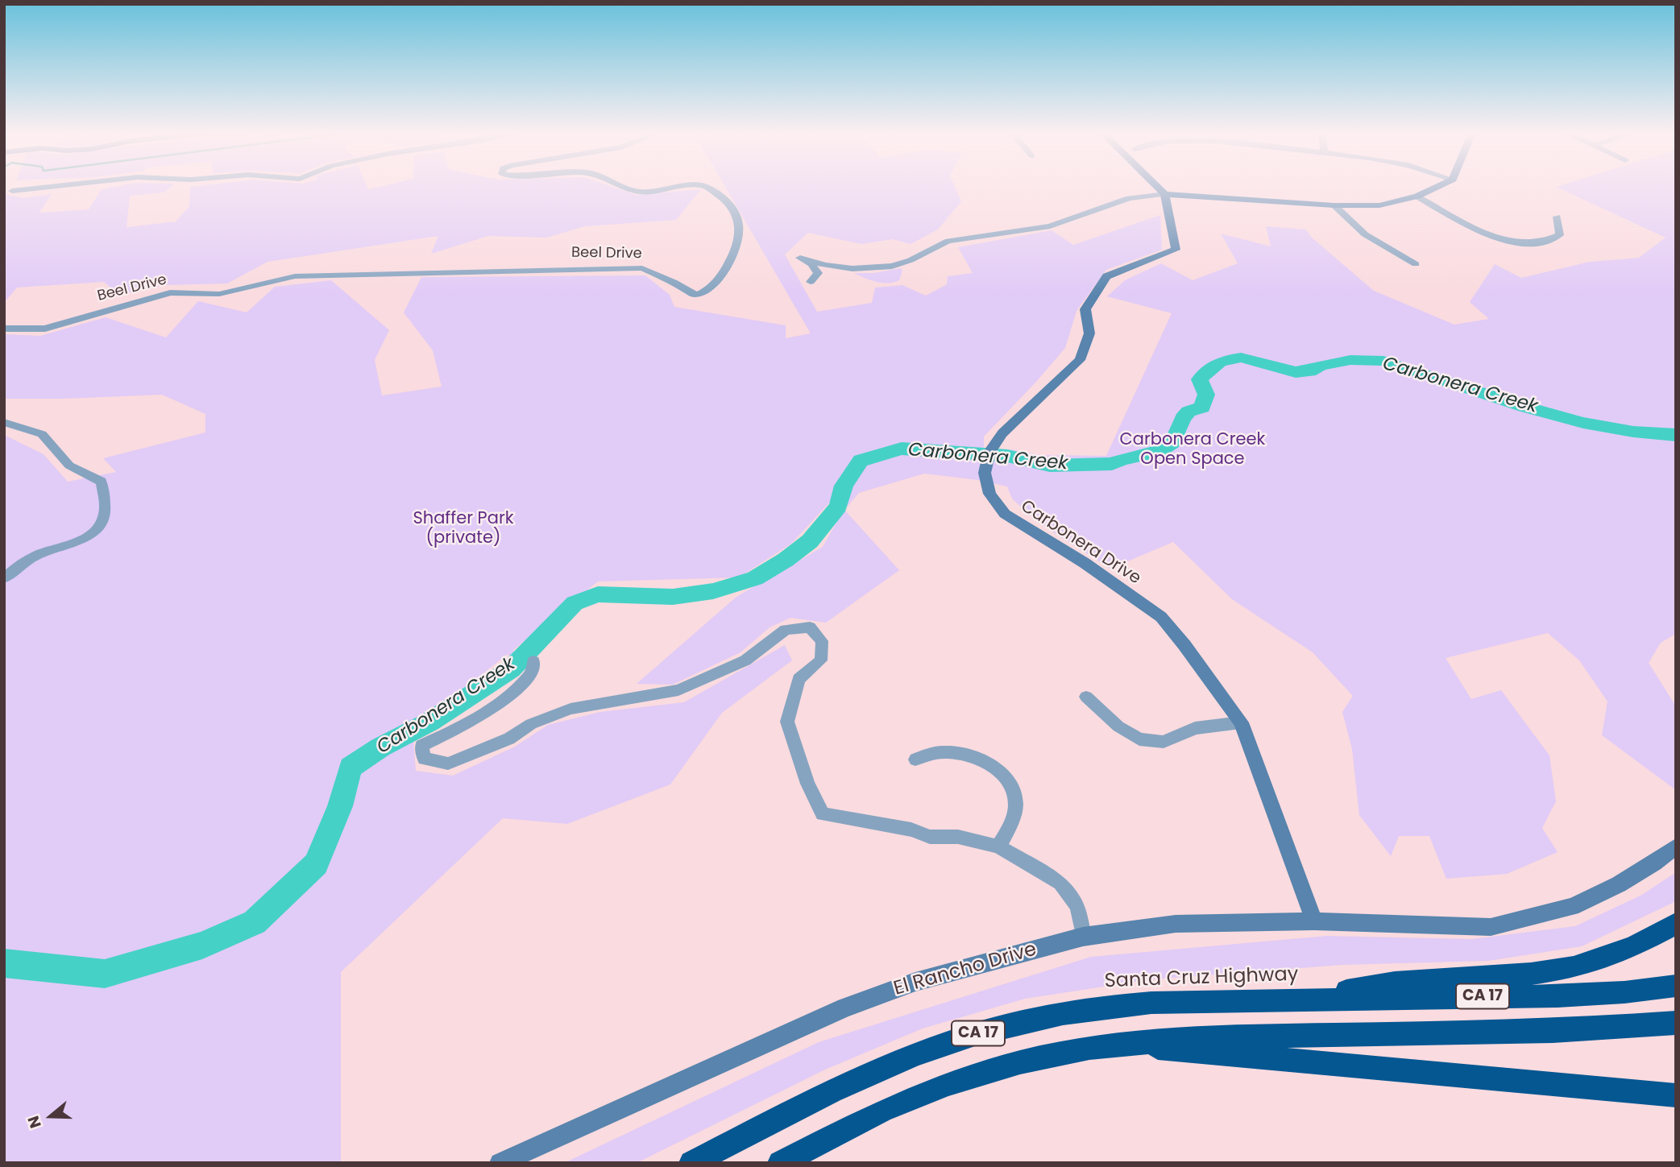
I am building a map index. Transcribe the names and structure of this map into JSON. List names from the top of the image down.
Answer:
{
  "streets": {
    "highway": ["Santa Cruz Highway", "CA 17"],
    "street": ["Beel Drive", "Carbonera Drive", "El Rancho Drive"]
  },
  "crossings": [
    ["Carbonera Drive", "El Rancho Drive"]
  ],
  "water": ["Carbonera Creek"],
  "parks": ["Carbonera Creek Open Space", "Shaffer Park (private)"],
  "north": "left"
}
